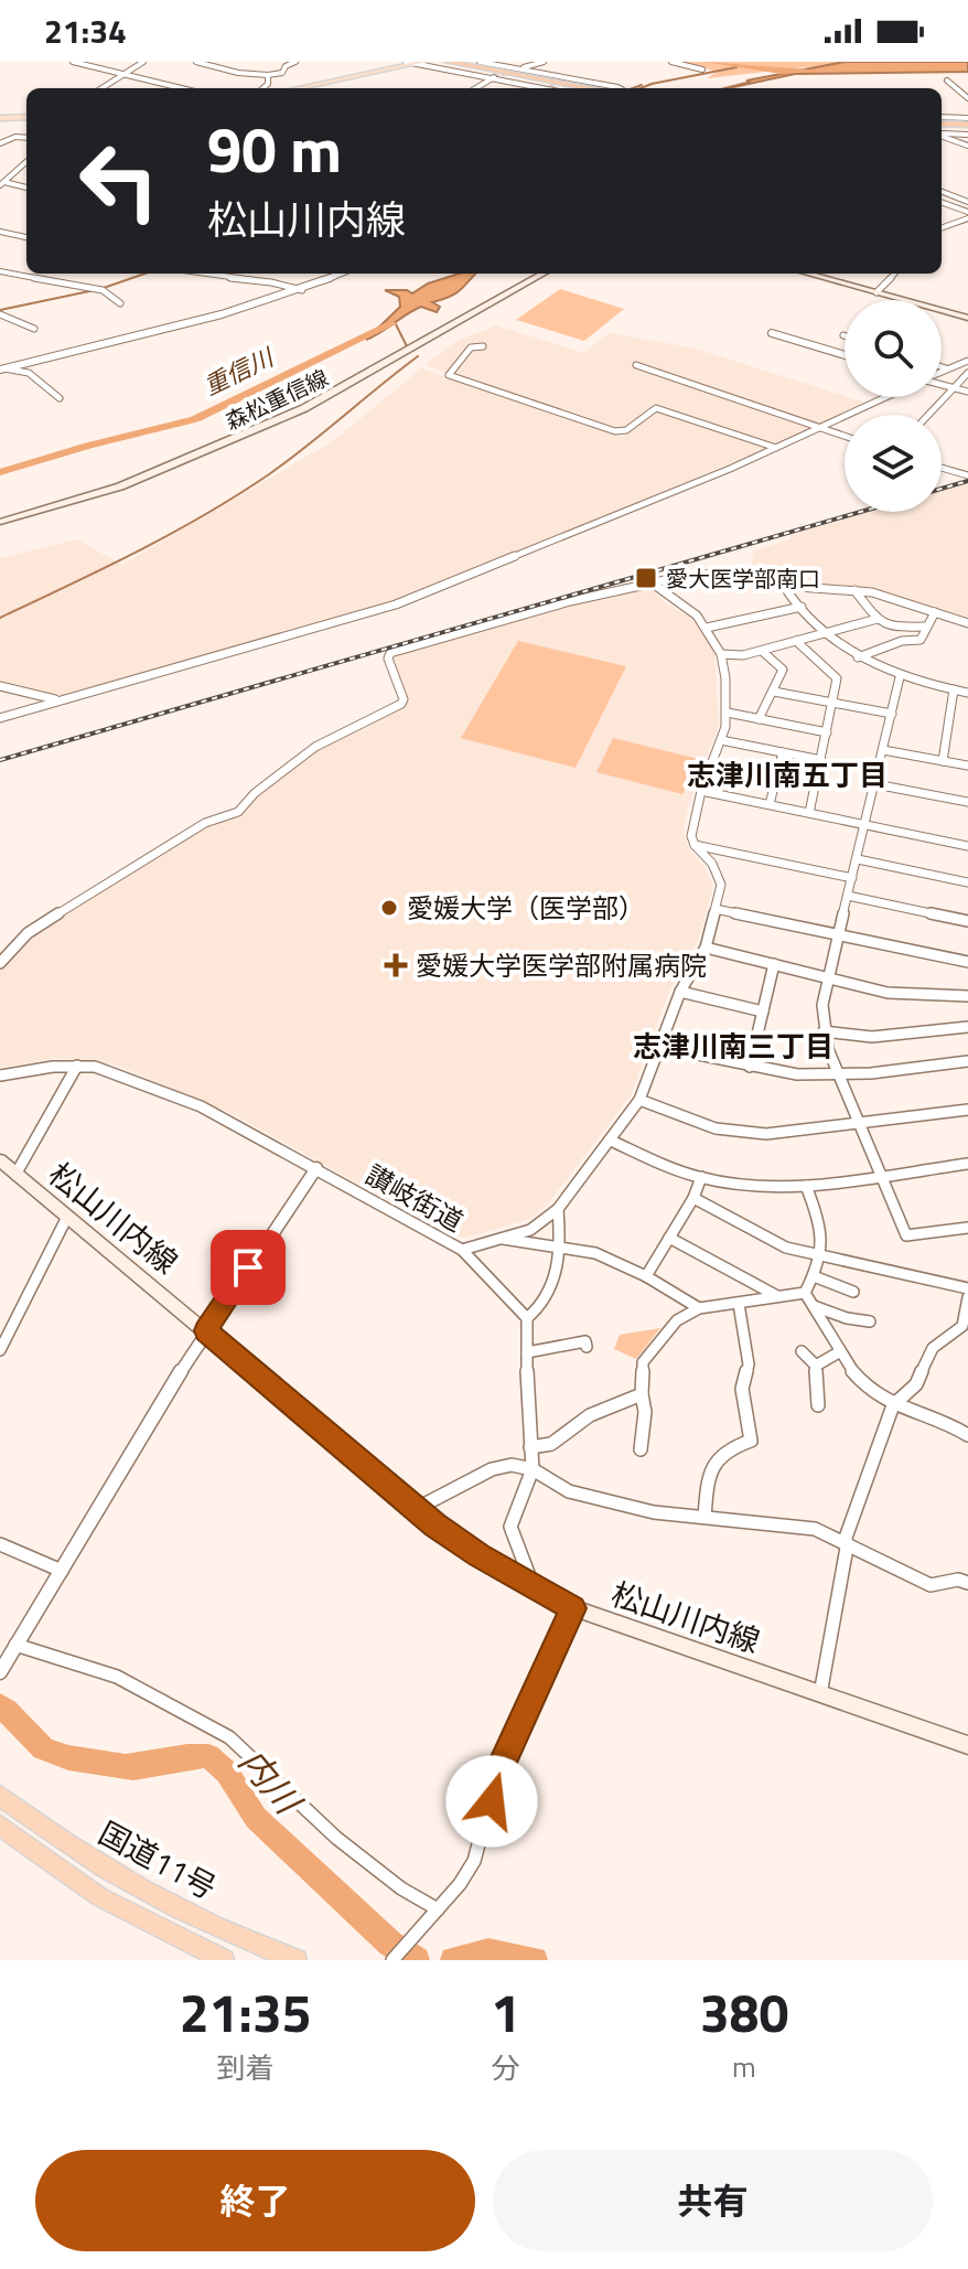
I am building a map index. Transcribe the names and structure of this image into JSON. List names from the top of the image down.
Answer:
{
  "streets": {
    "highway": ["国道11号"],
    "main road": ["森松重信線", "松山川内線"],
    "street": ["讃岐街道"]
  },
  "districts": ["志津川南五丁目", "志津川南三丁目"],
  "water": ["重信川", "内川"],
  "places": {
    "transit": ["愛大医学部南口"],
    "other": ["愛媛大学（医学部）"],
    "health": ["愛媛大学医学部附属病院"]
  },
  "page": {
    "status": "21:34",
    "turn": ["90 m", "松山川内線"],
    "eta": [
      "21:35",
      "到着",
      "1",
      "分",
      "380",
      "m"
    ],
    "buttons": ["終了", "共有"]
  }
}
